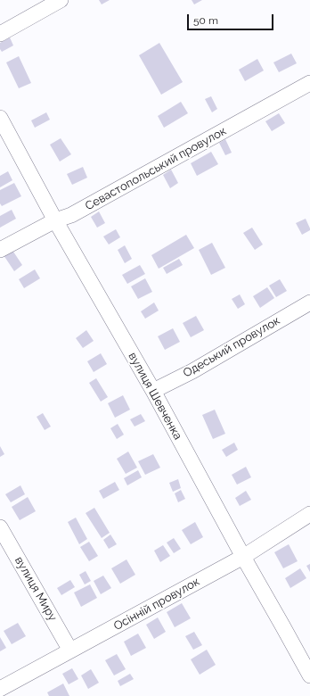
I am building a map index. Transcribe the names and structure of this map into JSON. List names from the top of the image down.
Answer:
{
  "streets": {
    "street": [
      "Севастопольський провулок",
      "Одеський провулок",
      "вулиця Шевченка",
      "вулиця Миру",
      "Осінній провулок"
    ]
  },
  "crossings": [
    ["Севастопольський провулок", "вулиця Шевченка"],
    ["Одеський провулок", "вулиця Шевченка"],
    ["вулиця Шевченка", "Осінній провулок"],
    ["вулиця Миру", "Осінній провулок"]
  ],
  "scale_bar": "50 m"
}
